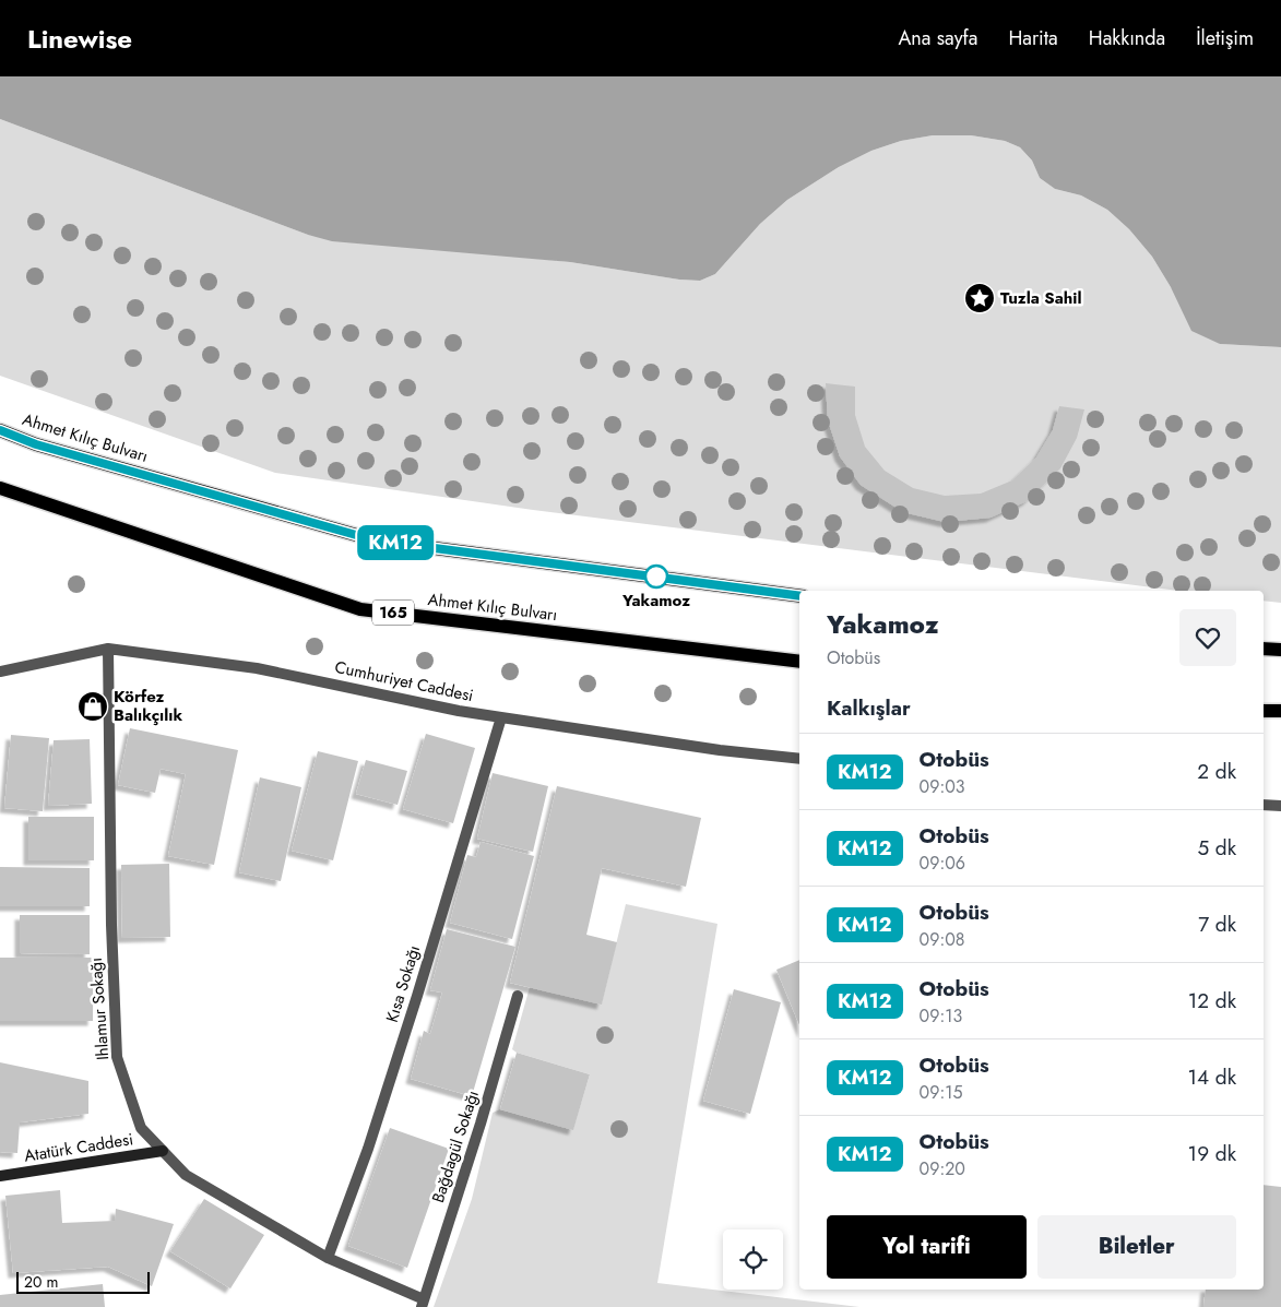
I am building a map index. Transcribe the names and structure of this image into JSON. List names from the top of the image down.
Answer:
{
  "streets": {
    "main road": ["Ahmet Kılıç Bulvarı", "165"],
    "street": [
      "Cumhuriyet Caddesi",
      "Kısa Sokağı",
      "Ihlamur Sokağı",
      "Bağdagül Sokağı",
      "Atatürk Caddesi"
    ]
  },
  "crossings": [
    ["Cumhuriyet Caddesi", "Kısa Sokağı"],
    ["Cumhuriyet Caddesi", "Ihlamur Sokağı"],
    ["Kısa Sokağı", "Ihlamur Sokağı"],
    ["Ihlamur Sokağı", "Bağdagül Sokağı"],
    ["Ihlamur Sokağı", "Atatürk Caddesi"]
  ],
  "places": {
    "place": ["Tuzla Sahil"],
    "other": ["Yakamoz"],
    "shop": ["Körfez Balıkçılık"]
  },
  "lines": ["bus line KM12"],
  "scale_bar": "20 m",
  "page": {
    "header": "Linewise",
    "nav": [
      "Ana sayfa",
      "Harita",
      "Hakkında",
      "İletişim"
    ],
    "on_map": "KM12",
    "heading": [
      ["Yakamoz", "Otobüs"],
      "Kalkışlar"
    ],
    "list": [
      {
        "mark": "KM12",
        "name": "Otobüs",
        "note": "09:03",
        "value": "2 dk"
      },
      {
        "mark": "KM12",
        "name": "Otobüs",
        "note": "09:06",
        "value": "5 dk"
      },
      {
        "mark": "KM12",
        "name": "Otobüs",
        "note": "09:08",
        "value": "7 dk"
      },
      {
        "mark": "KM12",
        "name": "Otobüs",
        "note": "09:13",
        "value": "12 dk"
      },
      {
        "mark": "KM12",
        "name": "Otobüs",
        "note": "09:15",
        "value": "14 dk"
      },
      {
        "mark": "KM12",
        "name": "Otobüs",
        "note": "09:20",
        "value": "19 dk"
      }
    ],
    "buttons": ["Yol tarifi", "Biletler"],
    "scale": "20 m"
  }
}
